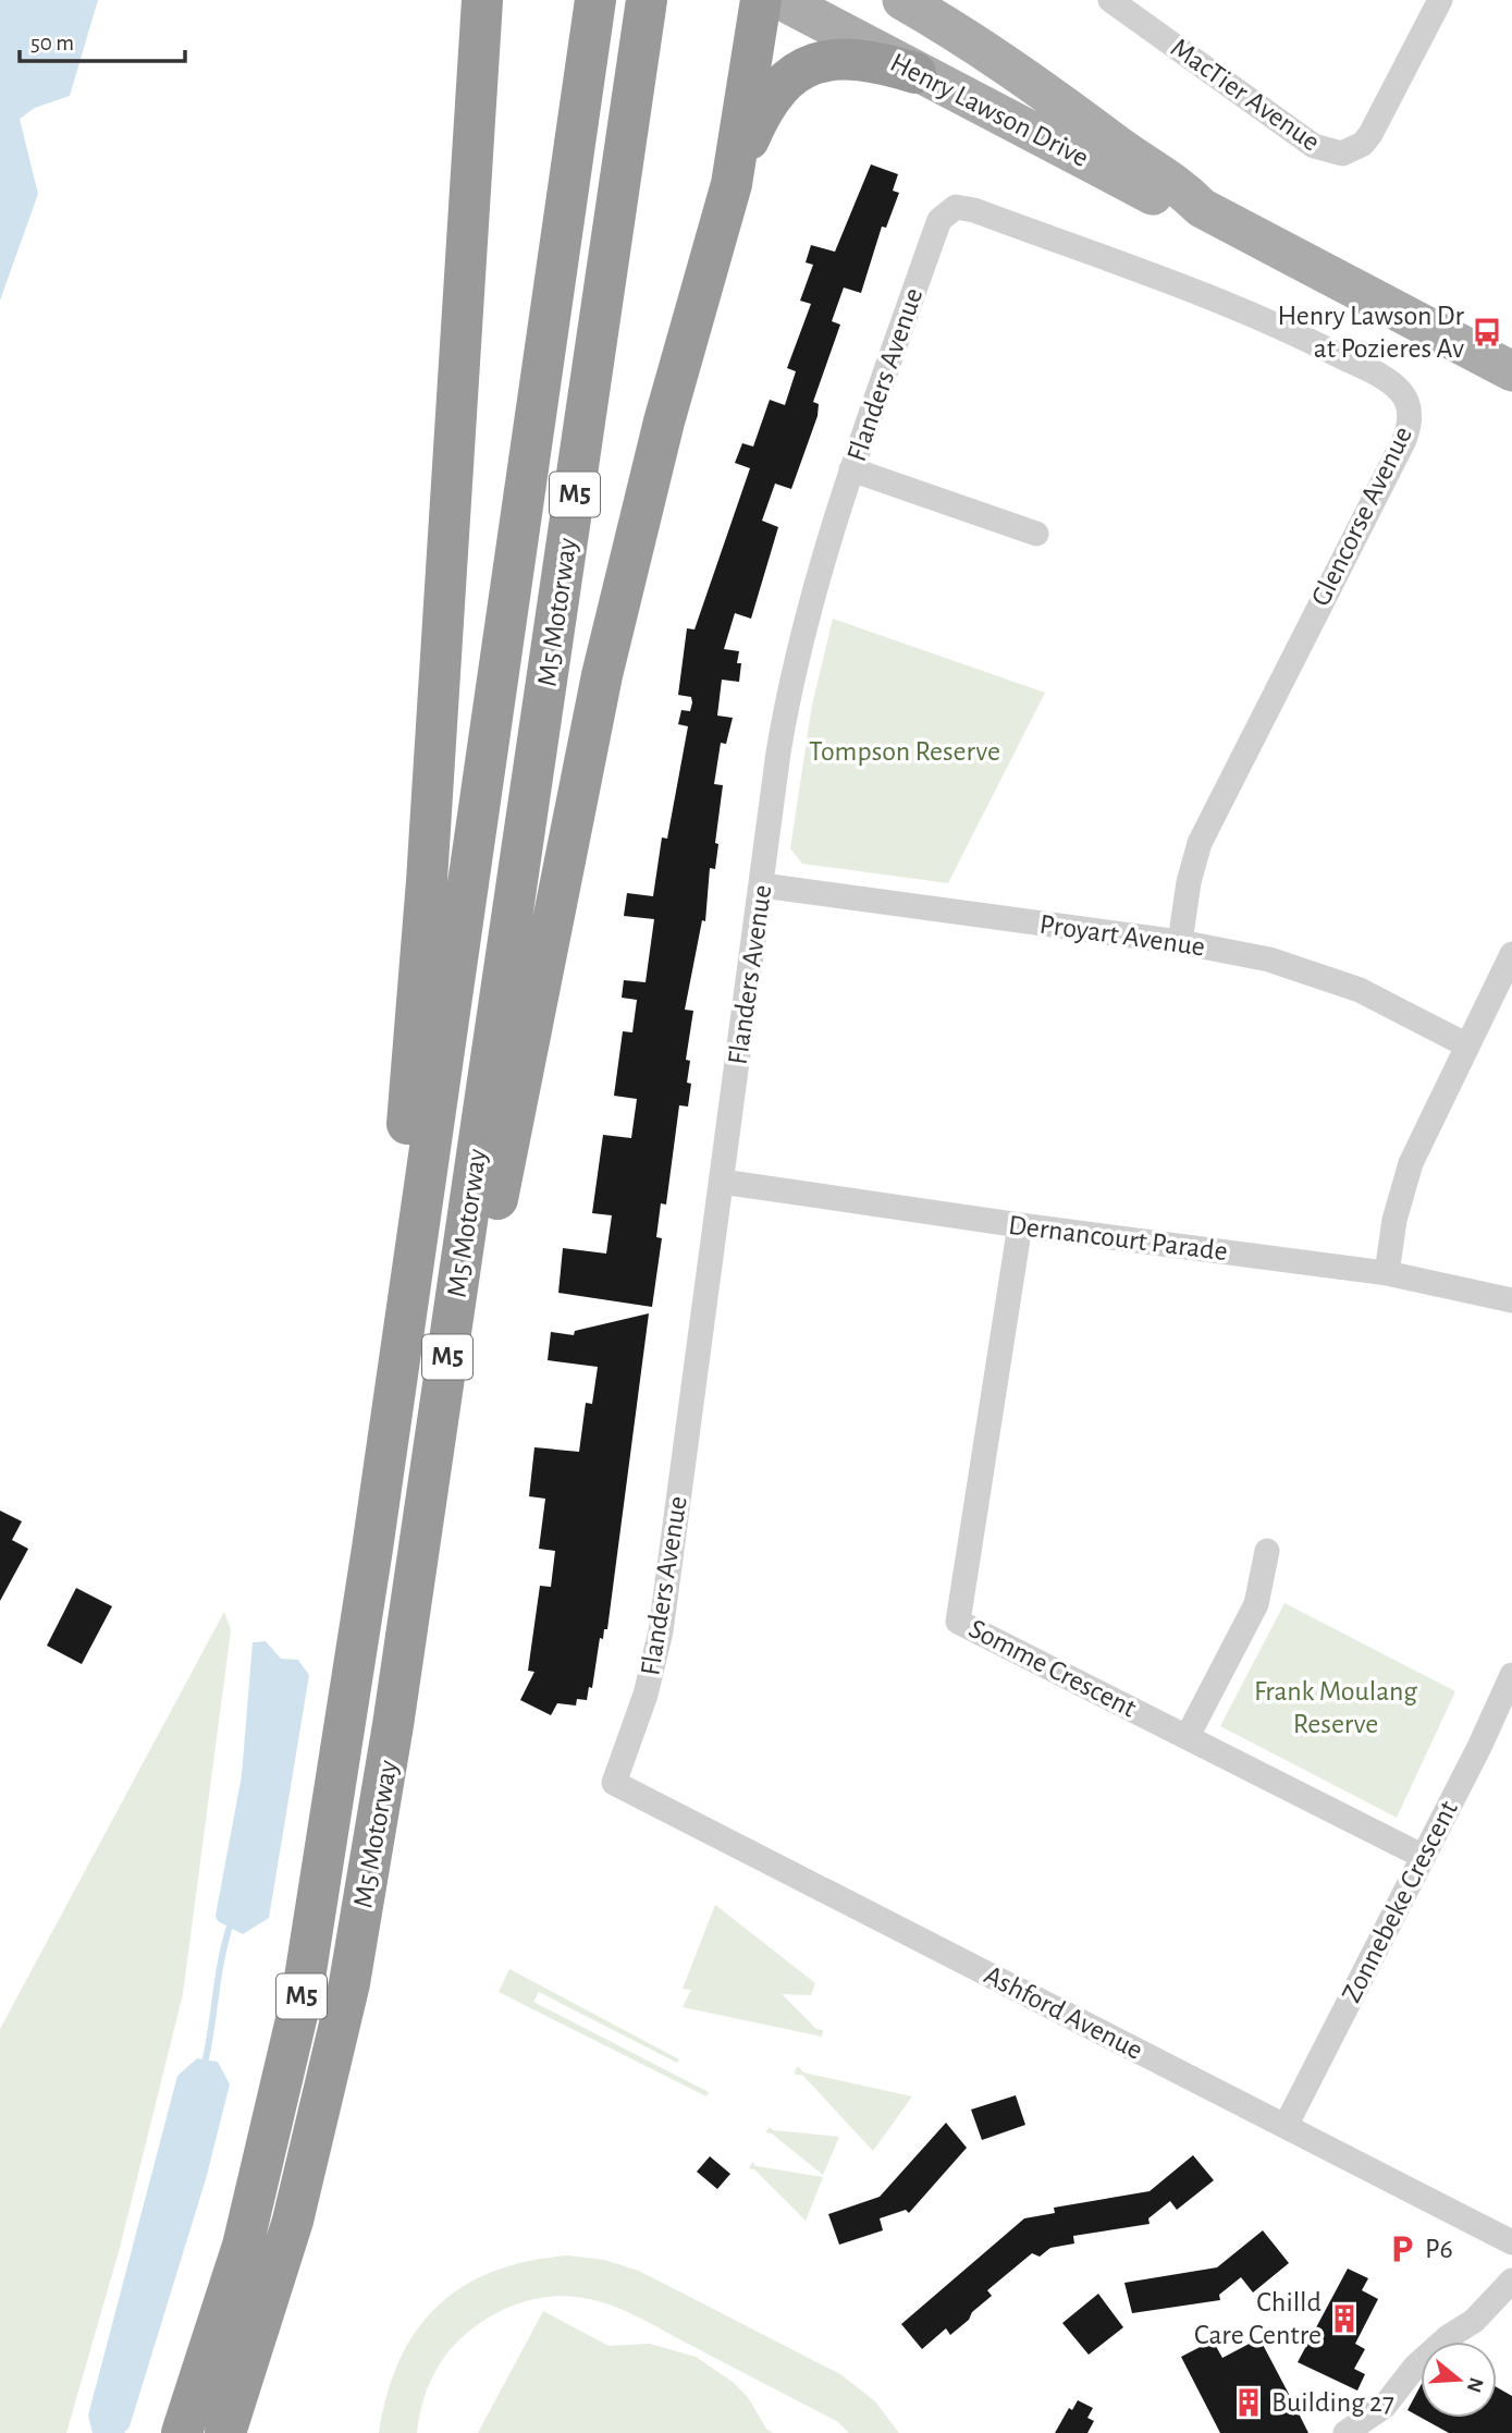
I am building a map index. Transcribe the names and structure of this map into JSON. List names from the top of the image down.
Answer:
{
  "streets": {
    "highway": ["M5", "M5 Motorway"],
    "main road": ["Henry Lawson Drive"],
    "street": [
      "MacTier Avenue",
      "Flanders Avenue",
      "Glencorse Avenue",
      "Proyart Avenue",
      "Dernancourt Parade",
      "Somme Crescent",
      "Zonnebeke Crescent",
      "Ashford Avenue"
    ]
  },
  "crossings": [
    ["Flanders Avenue", "Glencorse Avenue"],
    ["Flanders Avenue", "Proyart Avenue"],
    ["Flanders Avenue", "Dernancourt Parade"],
    ["Flanders Avenue", "Ashford Avenue"],
    ["Glencorse Avenue", "Proyart Avenue"],
    ["Dernancourt Parade", "Somme Crescent"],
    ["Somme Crescent", "Zonnebeke Crescent"],
    ["Zonnebeke Crescent", "Ashford Avenue"]
  ],
  "parks": ["Tompson Reserve", "Frank Moulang Reserve"],
  "places": {
    "bus stop": ["Henry Lawson Dr at Pozieres Av"],
    "parking": ["P6"],
    "building": ["Chilld Care Centre", "Building 27"]
  },
  "scale_bar": "50 m",
  "north": "right"
}
